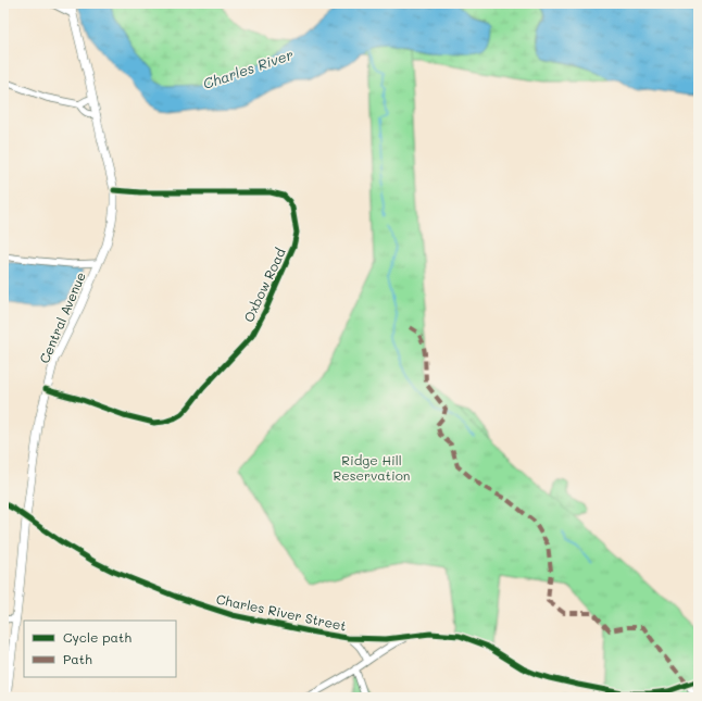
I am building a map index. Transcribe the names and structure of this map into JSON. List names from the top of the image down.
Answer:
{
  "streets": {
    "main road": ["Central Avenue"],
    "street": ["Oxbow Road", "Charles River Street"]
  },
  "crossings": [
    ["Oxbow Road", "Central Avenue"],
    ["Central Avenue", "Charles River Street"]
  ],
  "water": ["Charles River"],
  "parks": ["Ridge Hill Reservation"],
  "legend": ["Cycle path", "Path"]
}
